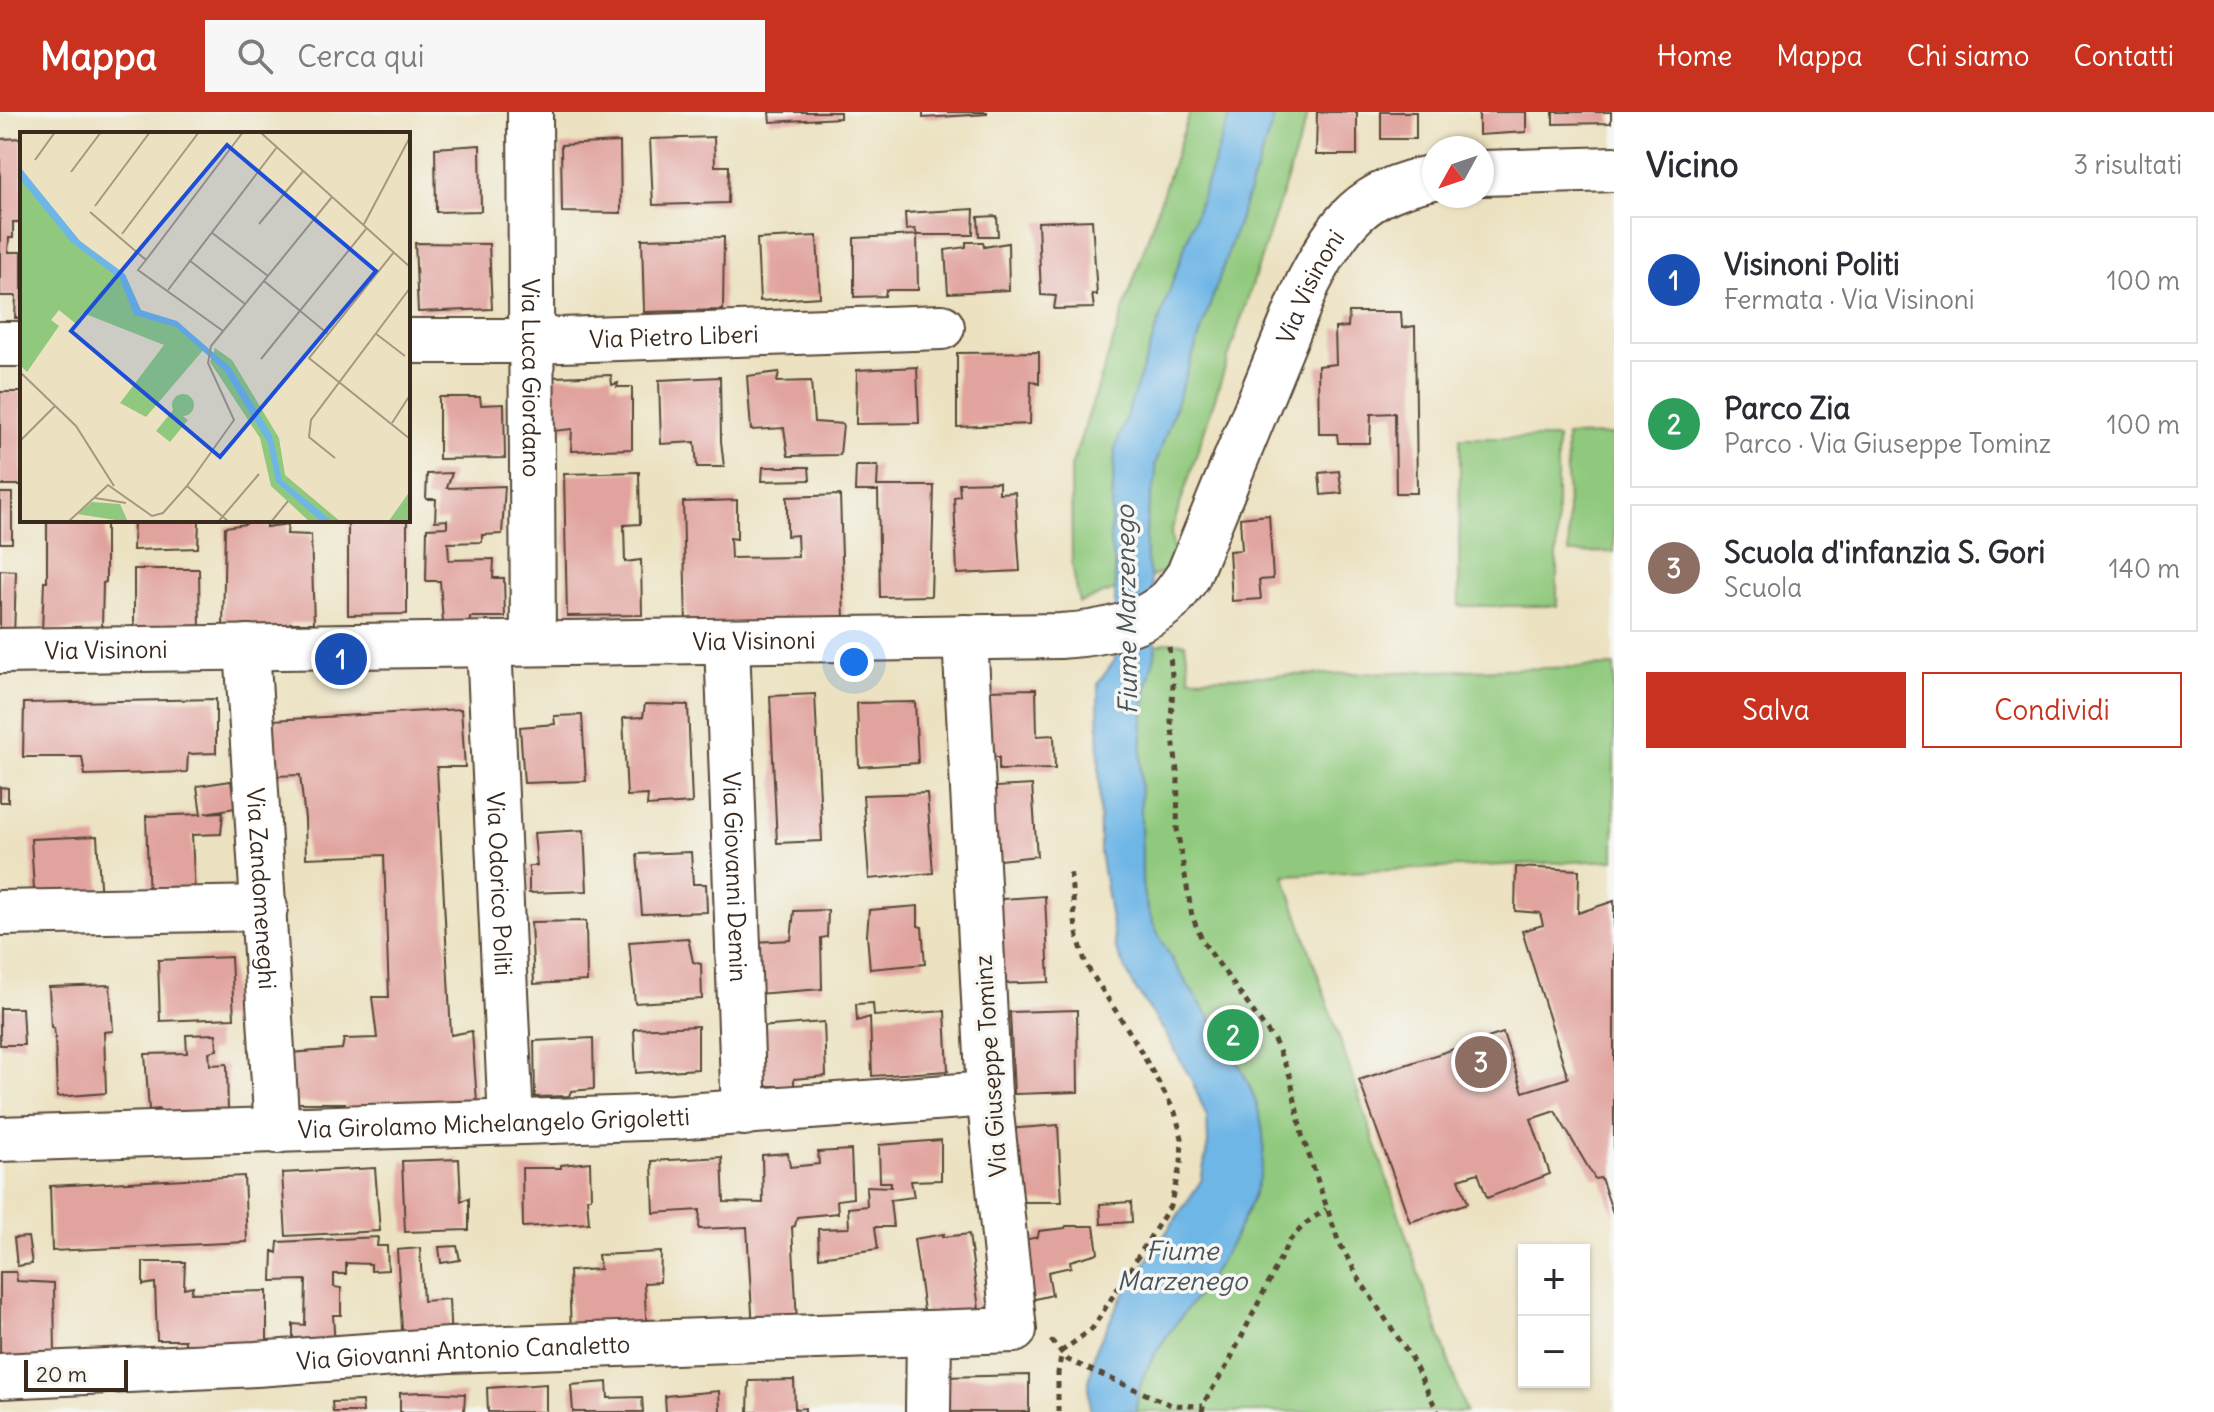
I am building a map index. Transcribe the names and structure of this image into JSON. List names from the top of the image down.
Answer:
{
  "streets": {
    "street": [
      "Via Visinoni",
      "Via Pietro Liberi",
      "Via Luca Giordano",
      "Via Giovanni Demin",
      "Via Odorico Politi",
      "Via Zandomeneghi",
      "Via Giuseppe Tominz",
      "Via Girolamo Michelangelo Grigoletti",
      "Via Giovanni Antonio Canaletto"
    ]
  },
  "crossings": [
    ["Via Visinoni", "Via Luca Giordano"],
    ["Via Visinoni", "Via Giovanni Demin"],
    ["Via Visinoni", "Via Odorico Politi"],
    ["Via Visinoni", "Via Zandomeneghi"],
    ["Via Visinoni", "Via Giuseppe Tominz"],
    ["Via Pietro Liberi", "Via Luca Giordano"],
    ["Via Giovanni Demin", "Via Girolamo Michelangelo Grigoletti"],
    ["Via Odorico Politi", "Via Girolamo Michelangelo Grigoletti"],
    ["Via Zandomeneghi", "Via Girolamo Michelangelo Grigoletti"],
    ["Via Giuseppe Tominz", "Via Girolamo Michelangelo Grigoletti"],
    ["Via Giuseppe Tominz", "Via Giovanni Antonio Canaletto"]
  ],
  "water": ["Fiume Marzenego"],
  "scale_bar": "20 m",
  "north": "bottom left",
  "page": {
    "header": "Mappa",
    "search": "Cerca qui",
    "nav": [
      "Home",
      "Mappa",
      "Chi siamo",
      "Contatti"
    ],
    "heading": ["Vicino", "3 risultati"],
    "list": [
      {
        "mark": "1",
        "name": "Visinoni Politi",
        "note": "Fermata · Via Visinoni",
        "value": "100 m"
      },
      {
        "mark": "2",
        "name": "Parco Zia",
        "note": "Parco · Via Giuseppe Tominz",
        "value": "100 m"
      },
      {
        "mark": "3",
        "name": "Scuola d'infanzia S. Gori",
        "note": "Scuola",
        "value": "140 m"
      }
    ],
    "pins": ["1", "2", "3"],
    "buttons": ["Salva", "Condividi"],
    "map_buttons": ["+", "−"],
    "scale": "20 m"
  }
}
